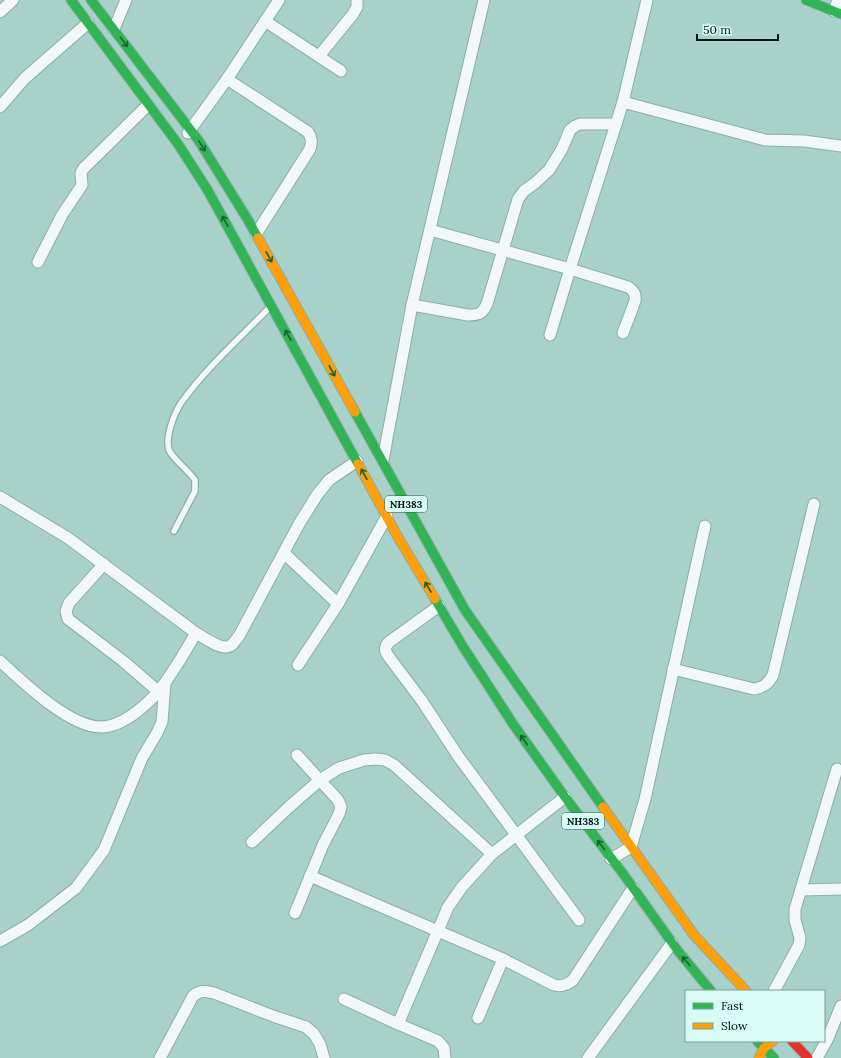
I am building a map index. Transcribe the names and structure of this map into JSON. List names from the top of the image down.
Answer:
{
  "streets": {
    "main road": ["NH383"]
  },
  "legend": ["Fast", "Slow"],
  "scale_bar": "50 m"
}
